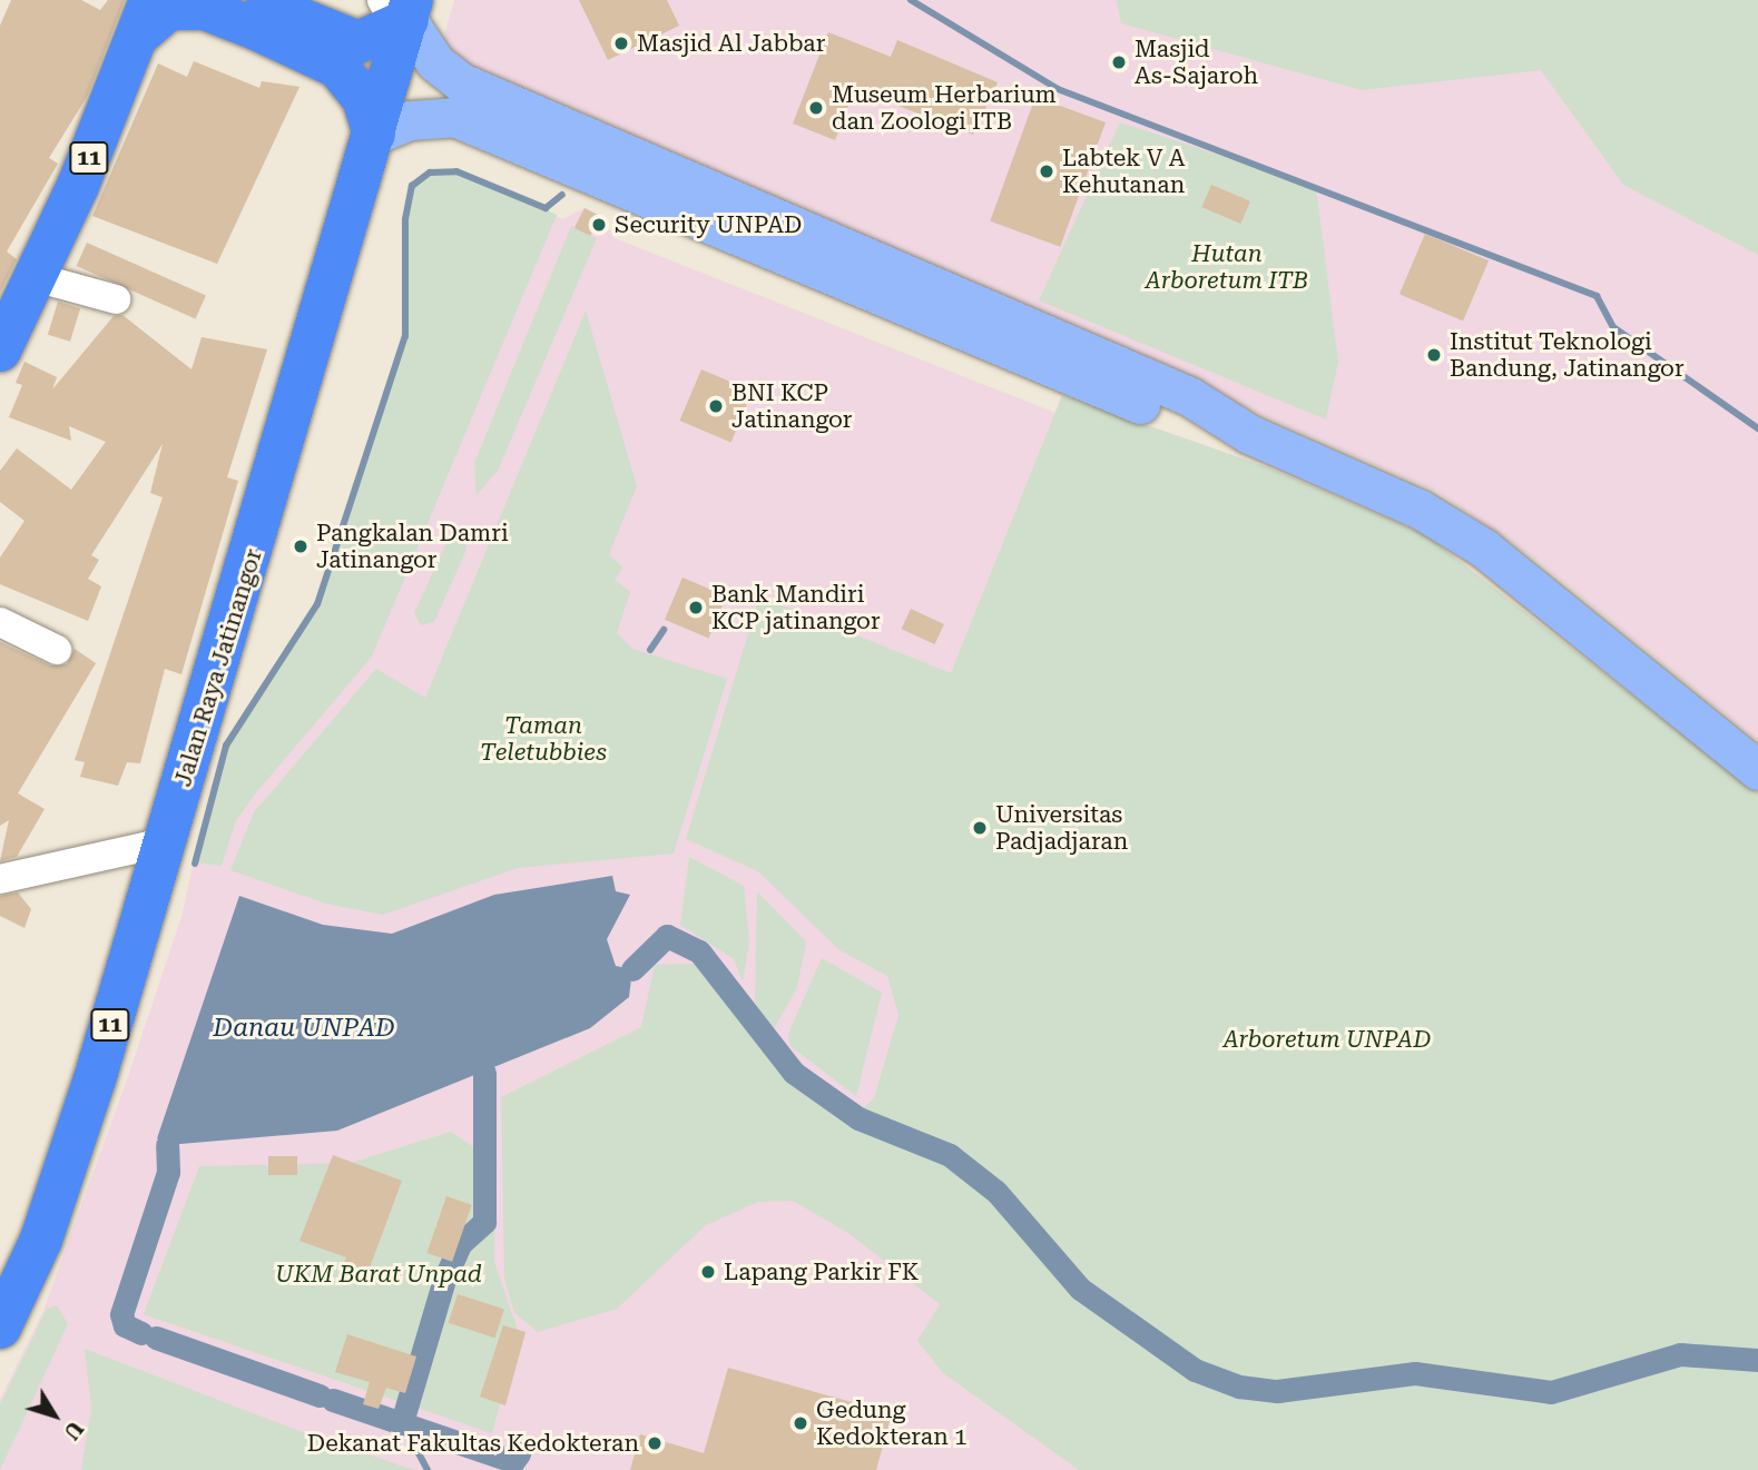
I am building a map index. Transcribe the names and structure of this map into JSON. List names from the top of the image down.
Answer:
{
  "streets": {
    "highway": ["11", "Jalan Raya Jatinangor"]
  },
  "water": ["Danau UNPAD"],
  "parks": [
    "Hutan Arboretum ITB",
    "Taman Teletubbies",
    "Arboretum UNPAD",
    "UKM Barat Unpad"
  ],
  "places": [
    "Masjid Al Jabbar",
    "Masjid As-Sajaroh",
    "Museum Herbarium dan Zoologi ITB",
    "Labtek V A Kehutanan",
    "Security UNPAD",
    "Institut Teknologi Bandung, Jatinangor",
    "BNI KCP Jatinangor",
    "Pangkalan Damri Jatinangor",
    "Bank Mandiri KCP jatinangor",
    "Universitas Padjadjaran",
    "Lapang Parkir FK",
    "Gedung Kedokteran 1",
    "Dekanat Fakultas Kedokteran"
  ],
  "north": "bottom right"
}
